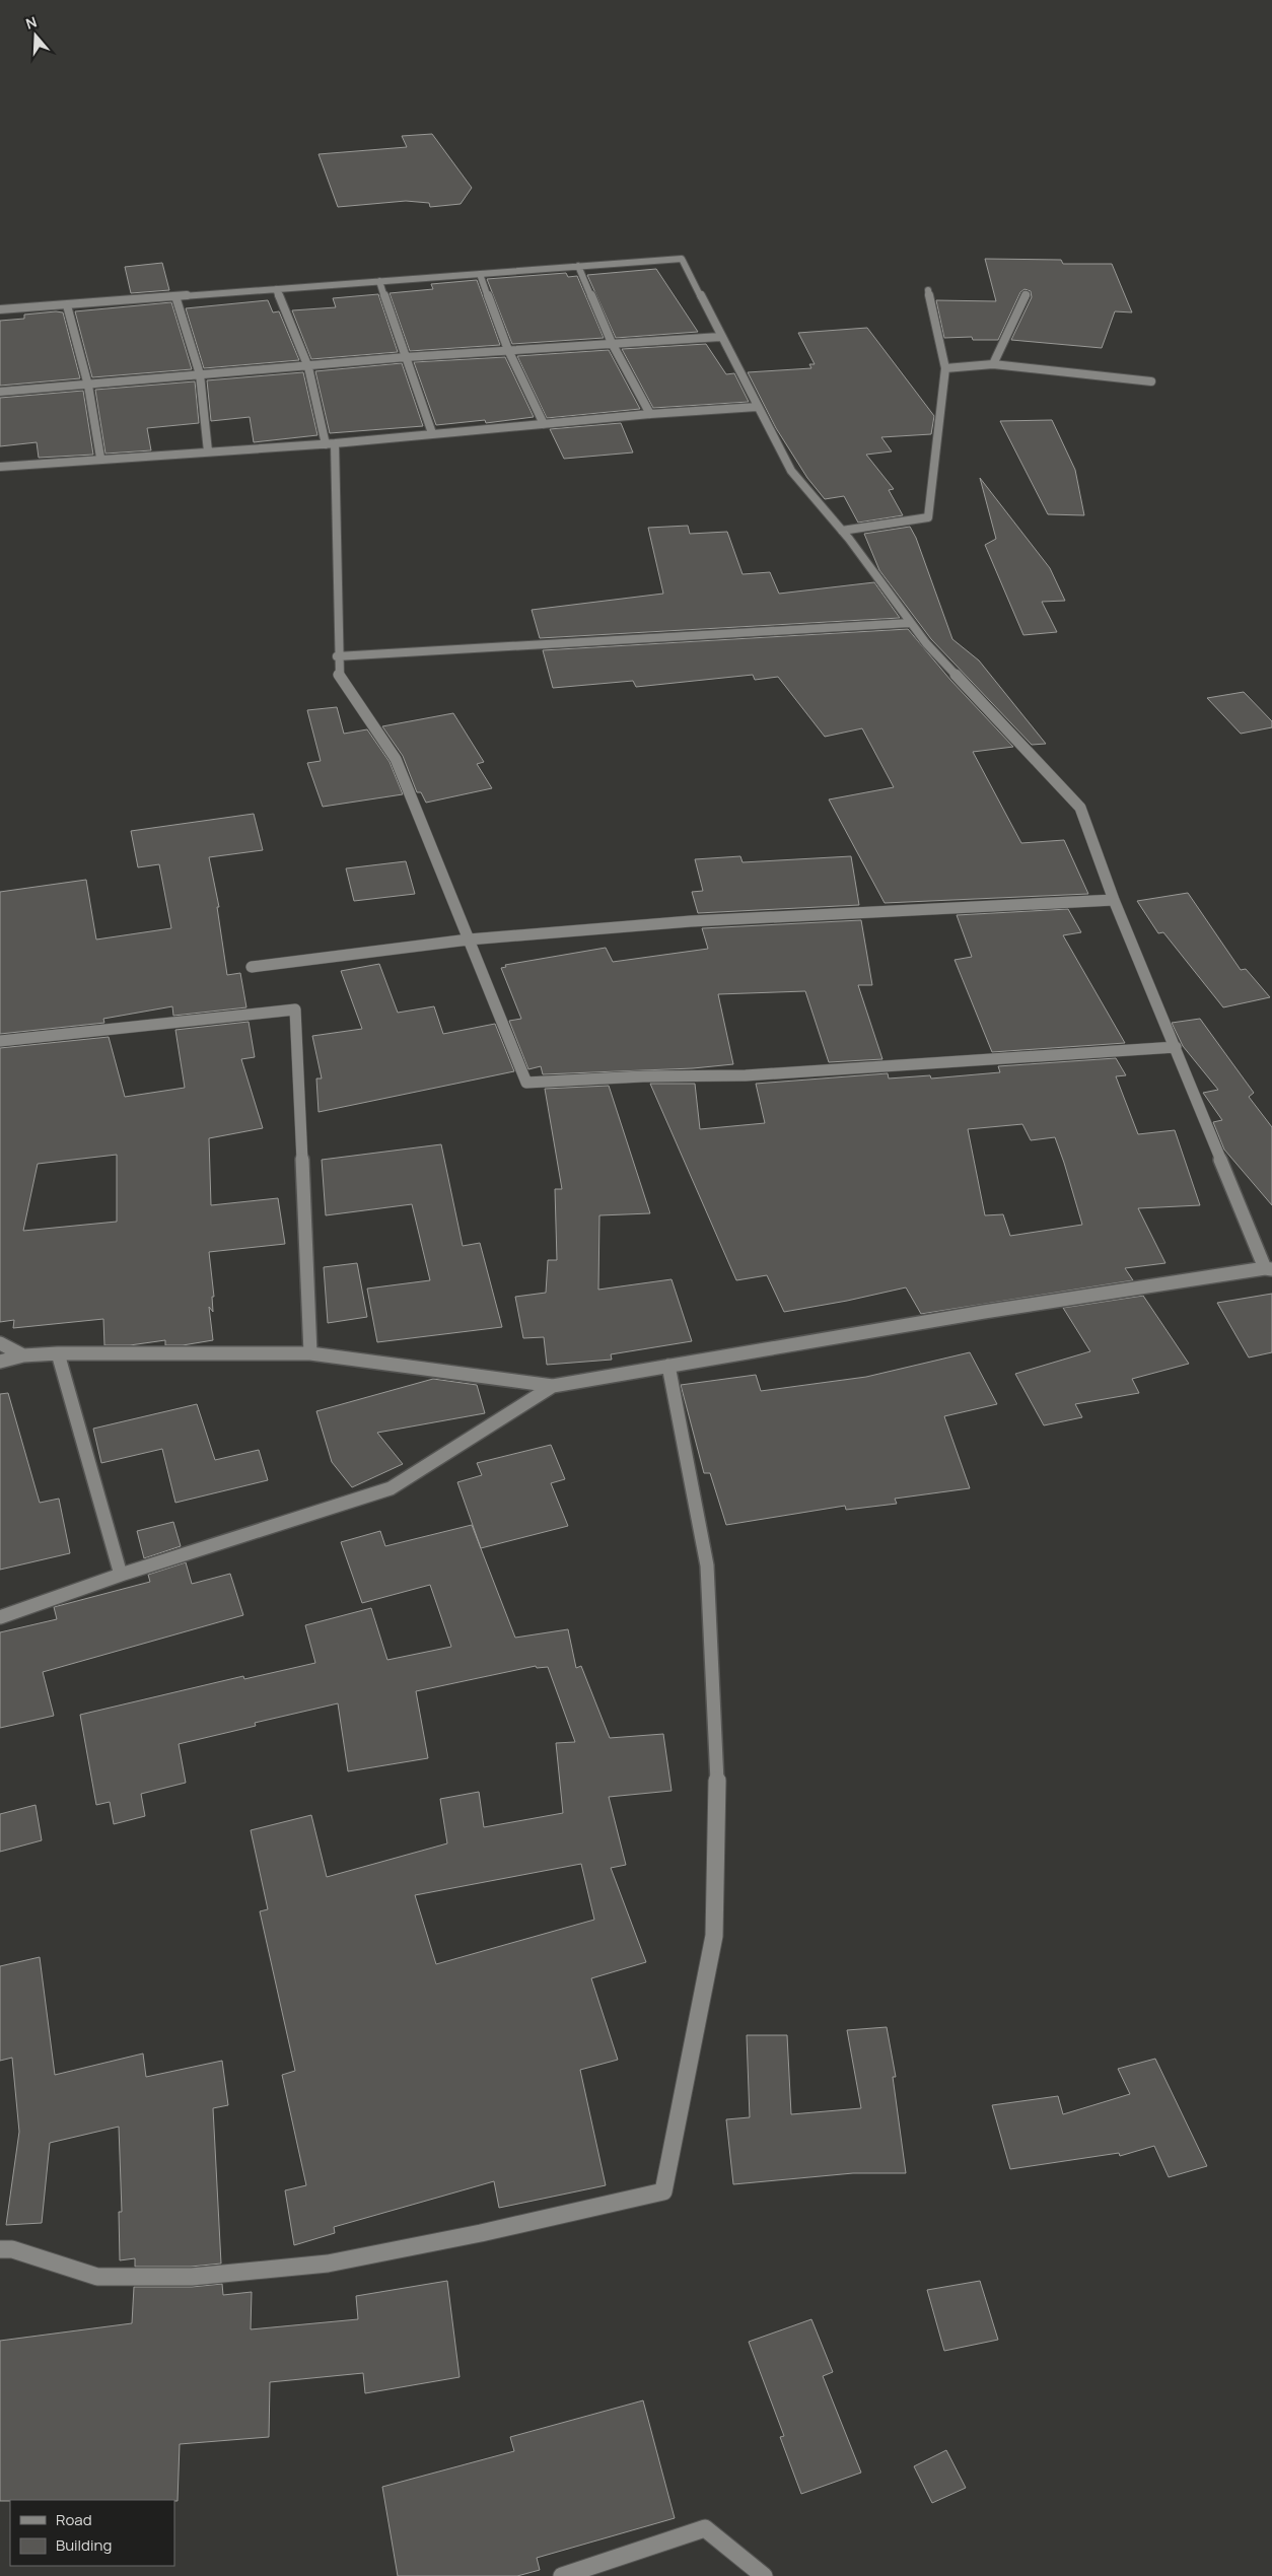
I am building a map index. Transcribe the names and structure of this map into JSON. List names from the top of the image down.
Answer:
{
  "legend": ["Road", "Building"],
  "north": "top"
}
